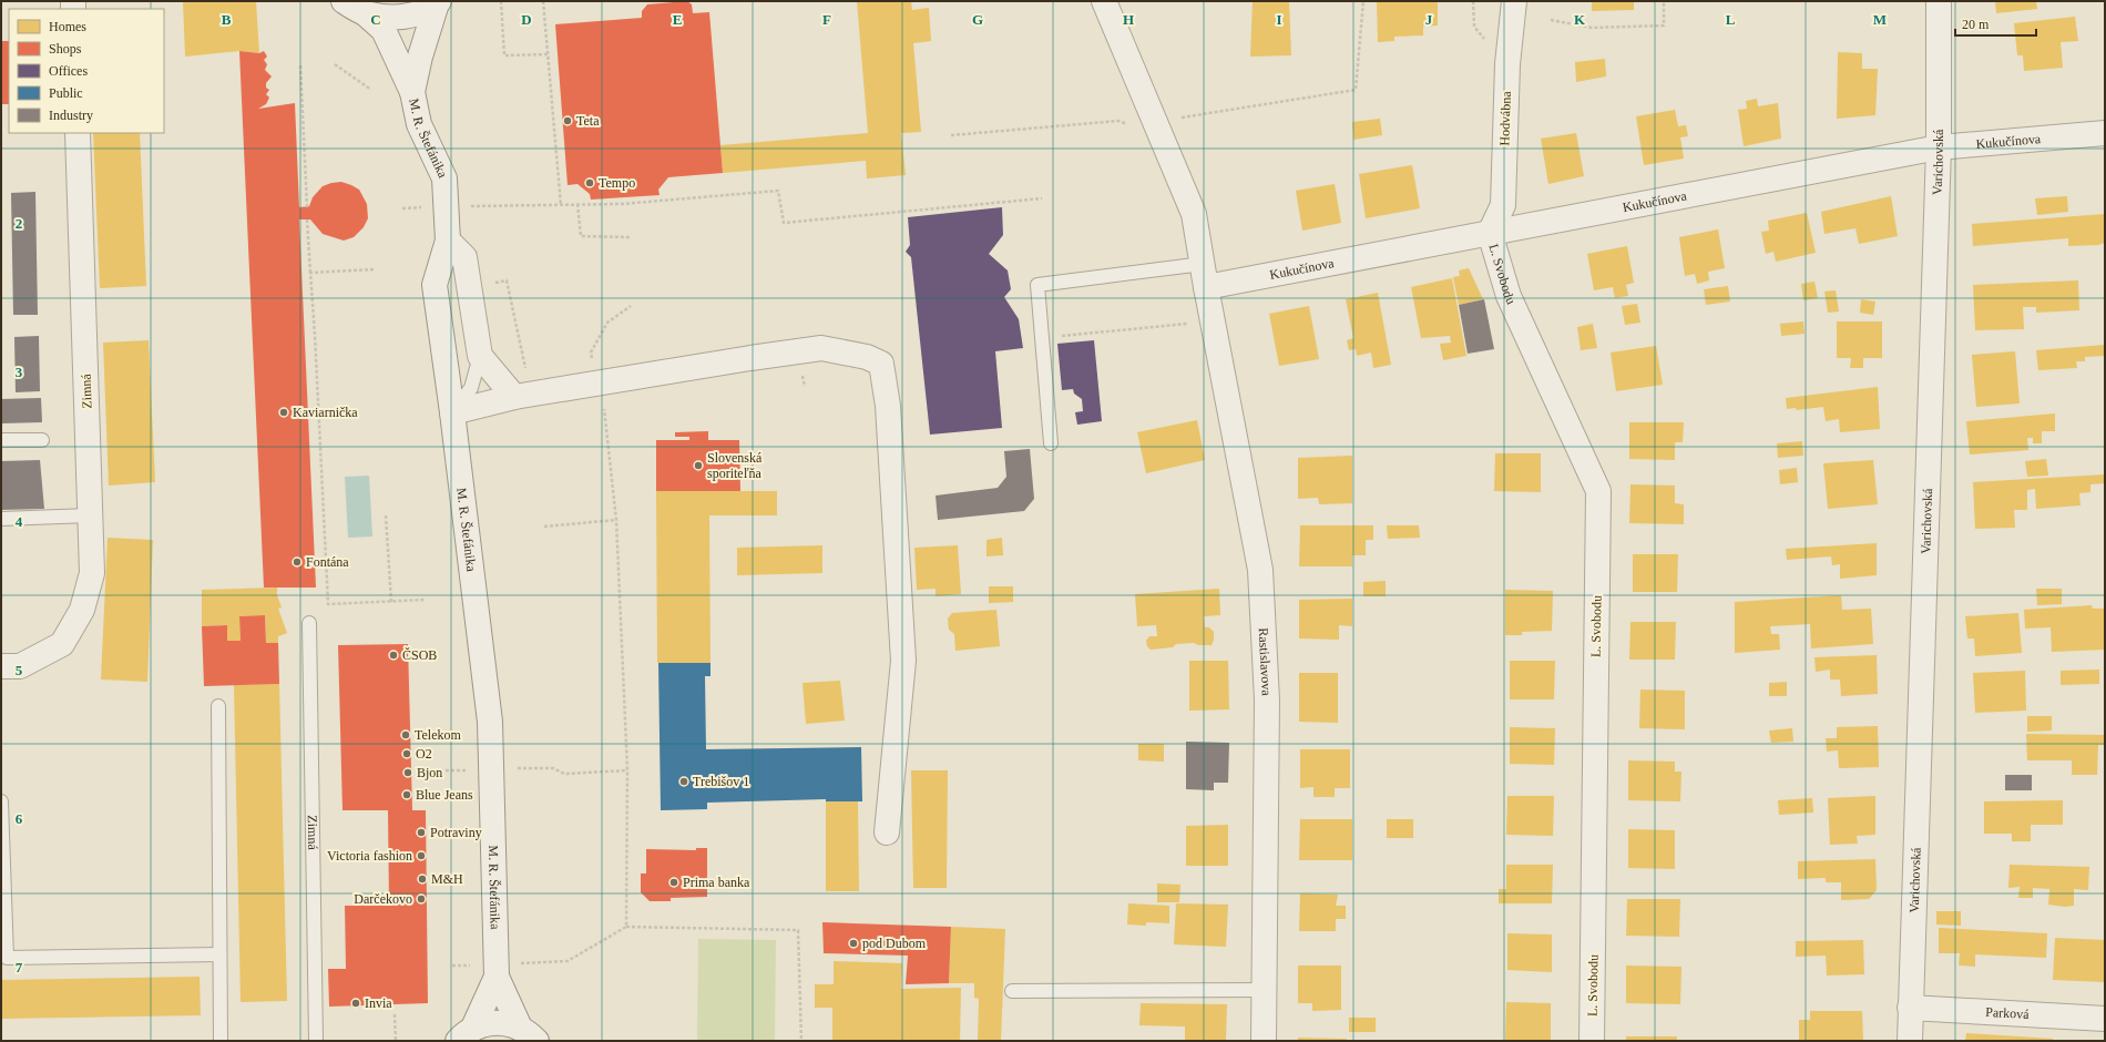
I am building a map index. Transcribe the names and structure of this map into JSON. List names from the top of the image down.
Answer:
{
  "streets": {
    "street": [
      "Hodvábna",
      "M. R. Štefánika",
      "Kukučínova",
      "Varichovská",
      "L. Svobodu",
      "Zimná",
      "Rastislavova",
      "Parková"
    ]
  },
  "crossings": [
    ["Hodvábna", "Kukučínova"],
    ["Hodvábna", "L. Svobodu"],
    ["Kukučínova", "Varichovská"],
    ["Kukučínova", "L. Svobodu"],
    ["Kukučínova", "Rastislavova"],
    ["Varichovská", "Parková"]
  ],
  "places": [
    "Teta",
    "Tempo",
    "Kaviarnička",
    "Slovenská sporiteľňa",
    "Fontána",
    "ČSOB",
    "Telekom",
    "O2",
    "Bjon",
    "Trebišov 1",
    "Blue Jeans",
    "Potraviny",
    "Victoria fashion",
    "M&H",
    "Prima banka",
    "Darčekovo",
    "pod Dubom",
    "Invia"
  ],
  "legend": [
    "Homes",
    "Shops",
    "Offices",
    "Public",
    "Industry"
  ],
  "scale_bar": "20 m",
  "grid": {
    "columns": [
      "B",
      "C",
      "D",
      "E",
      "F",
      "G",
      "H",
      "I",
      "J",
      "K",
      "L",
      "M"
    ],
    "rows": [
      "2",
      "3",
      "4",
      "5",
      "6",
      "7"
    ]
  }
}
